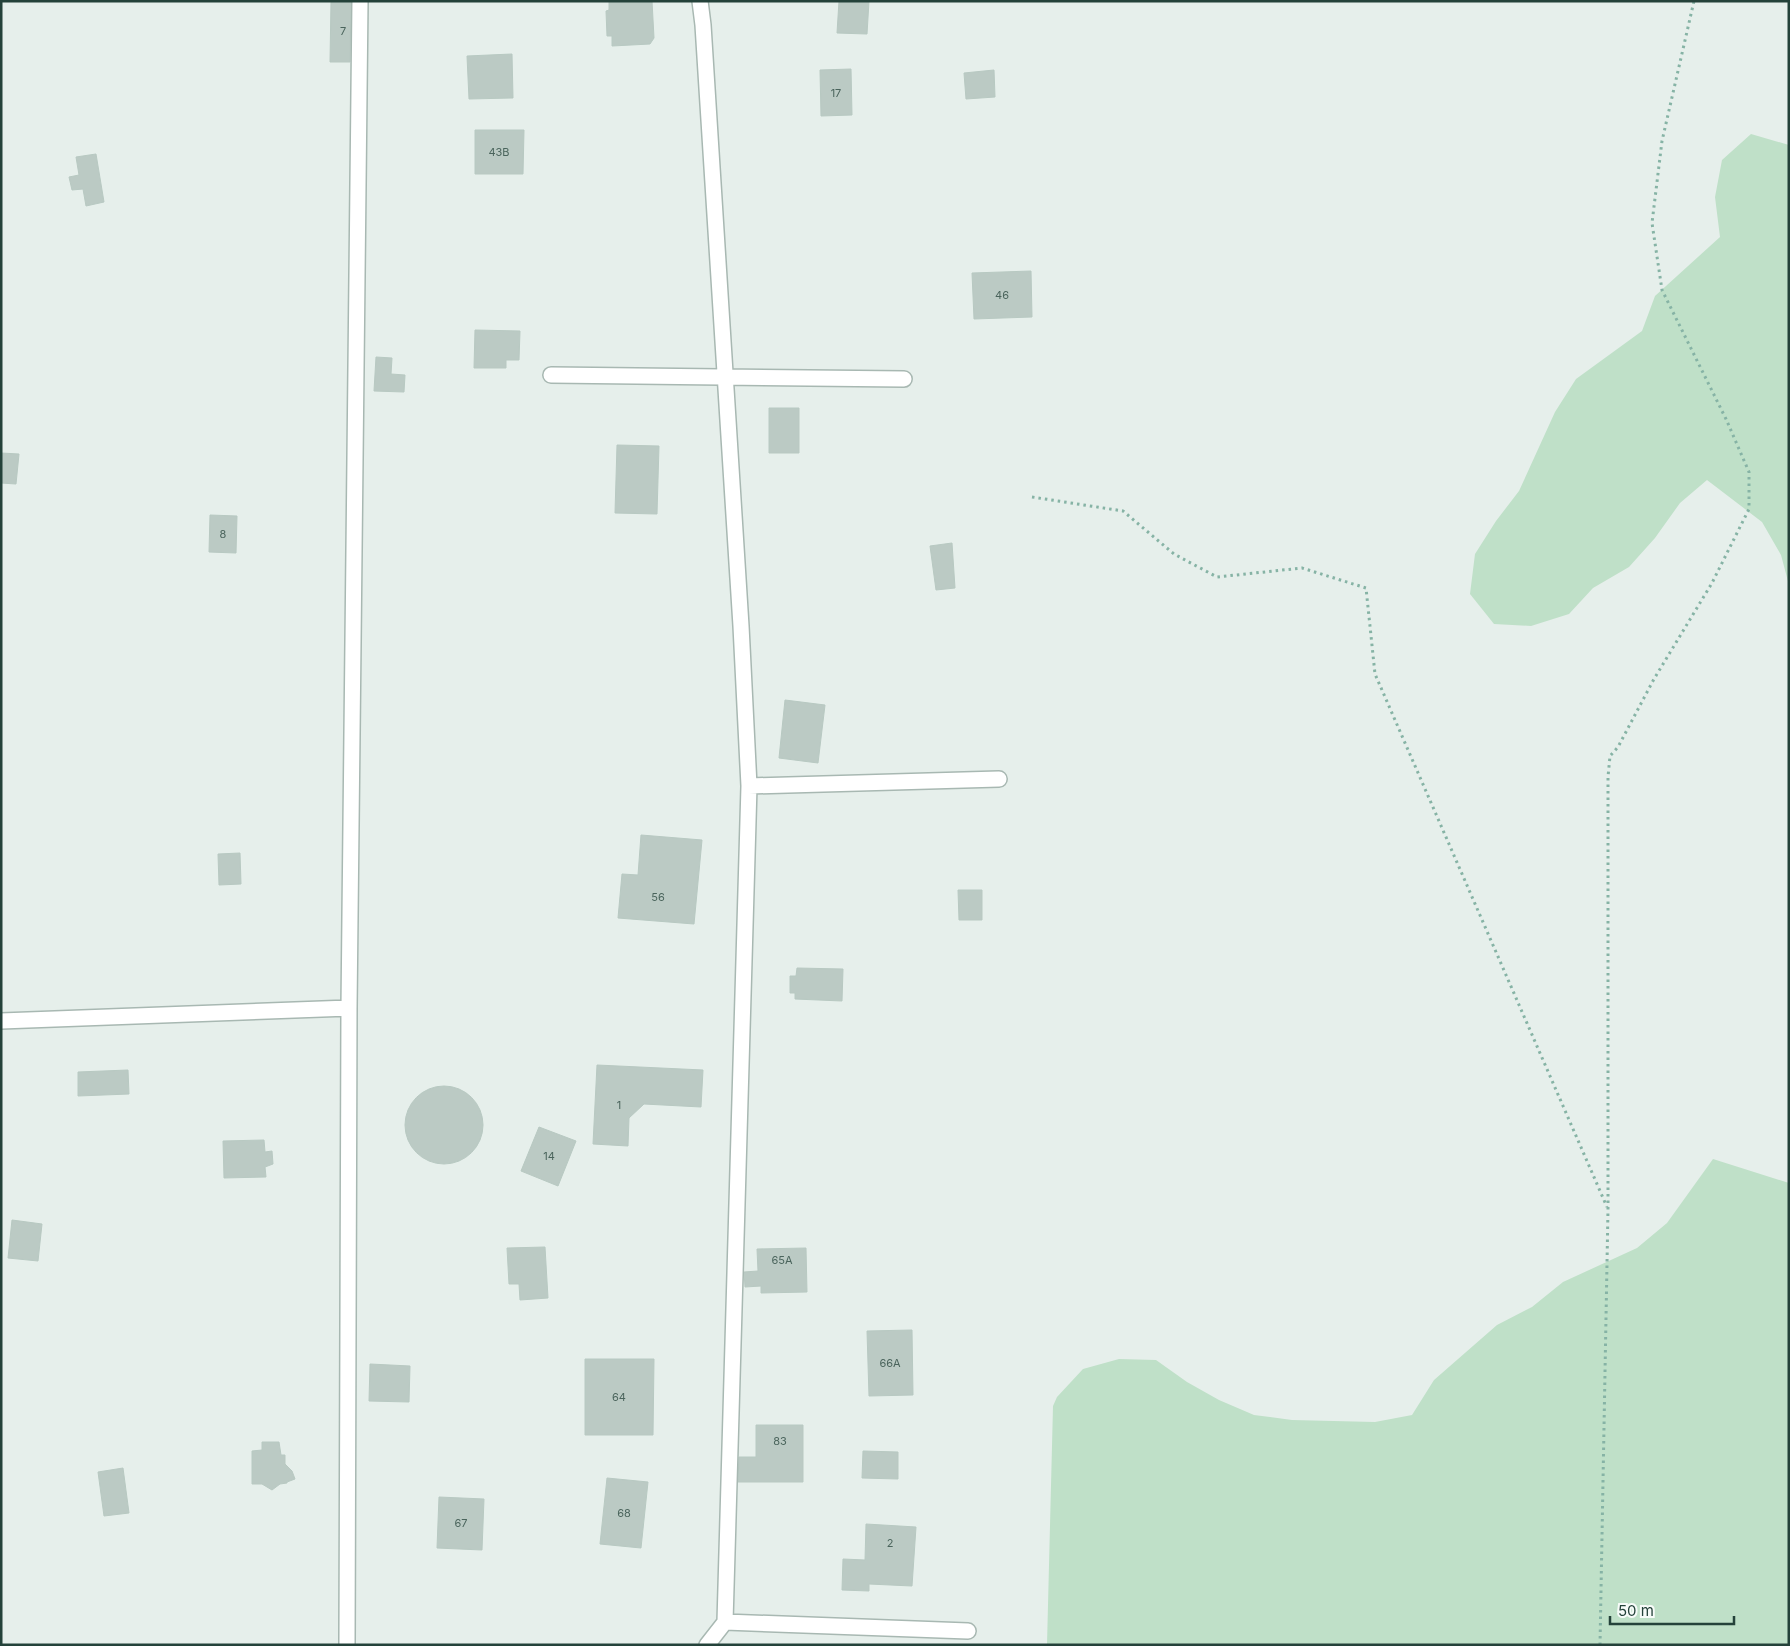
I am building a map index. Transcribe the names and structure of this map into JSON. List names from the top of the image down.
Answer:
{
  "house_numbers": [
    "7",
    "17",
    "43В",
    "46",
    "8",
    "56",
    "1",
    "14",
    "65А",
    "66А",
    "64",
    "83",
    "68",
    "67",
    "2"
  ],
  "scale_bar": "50 m"
}
